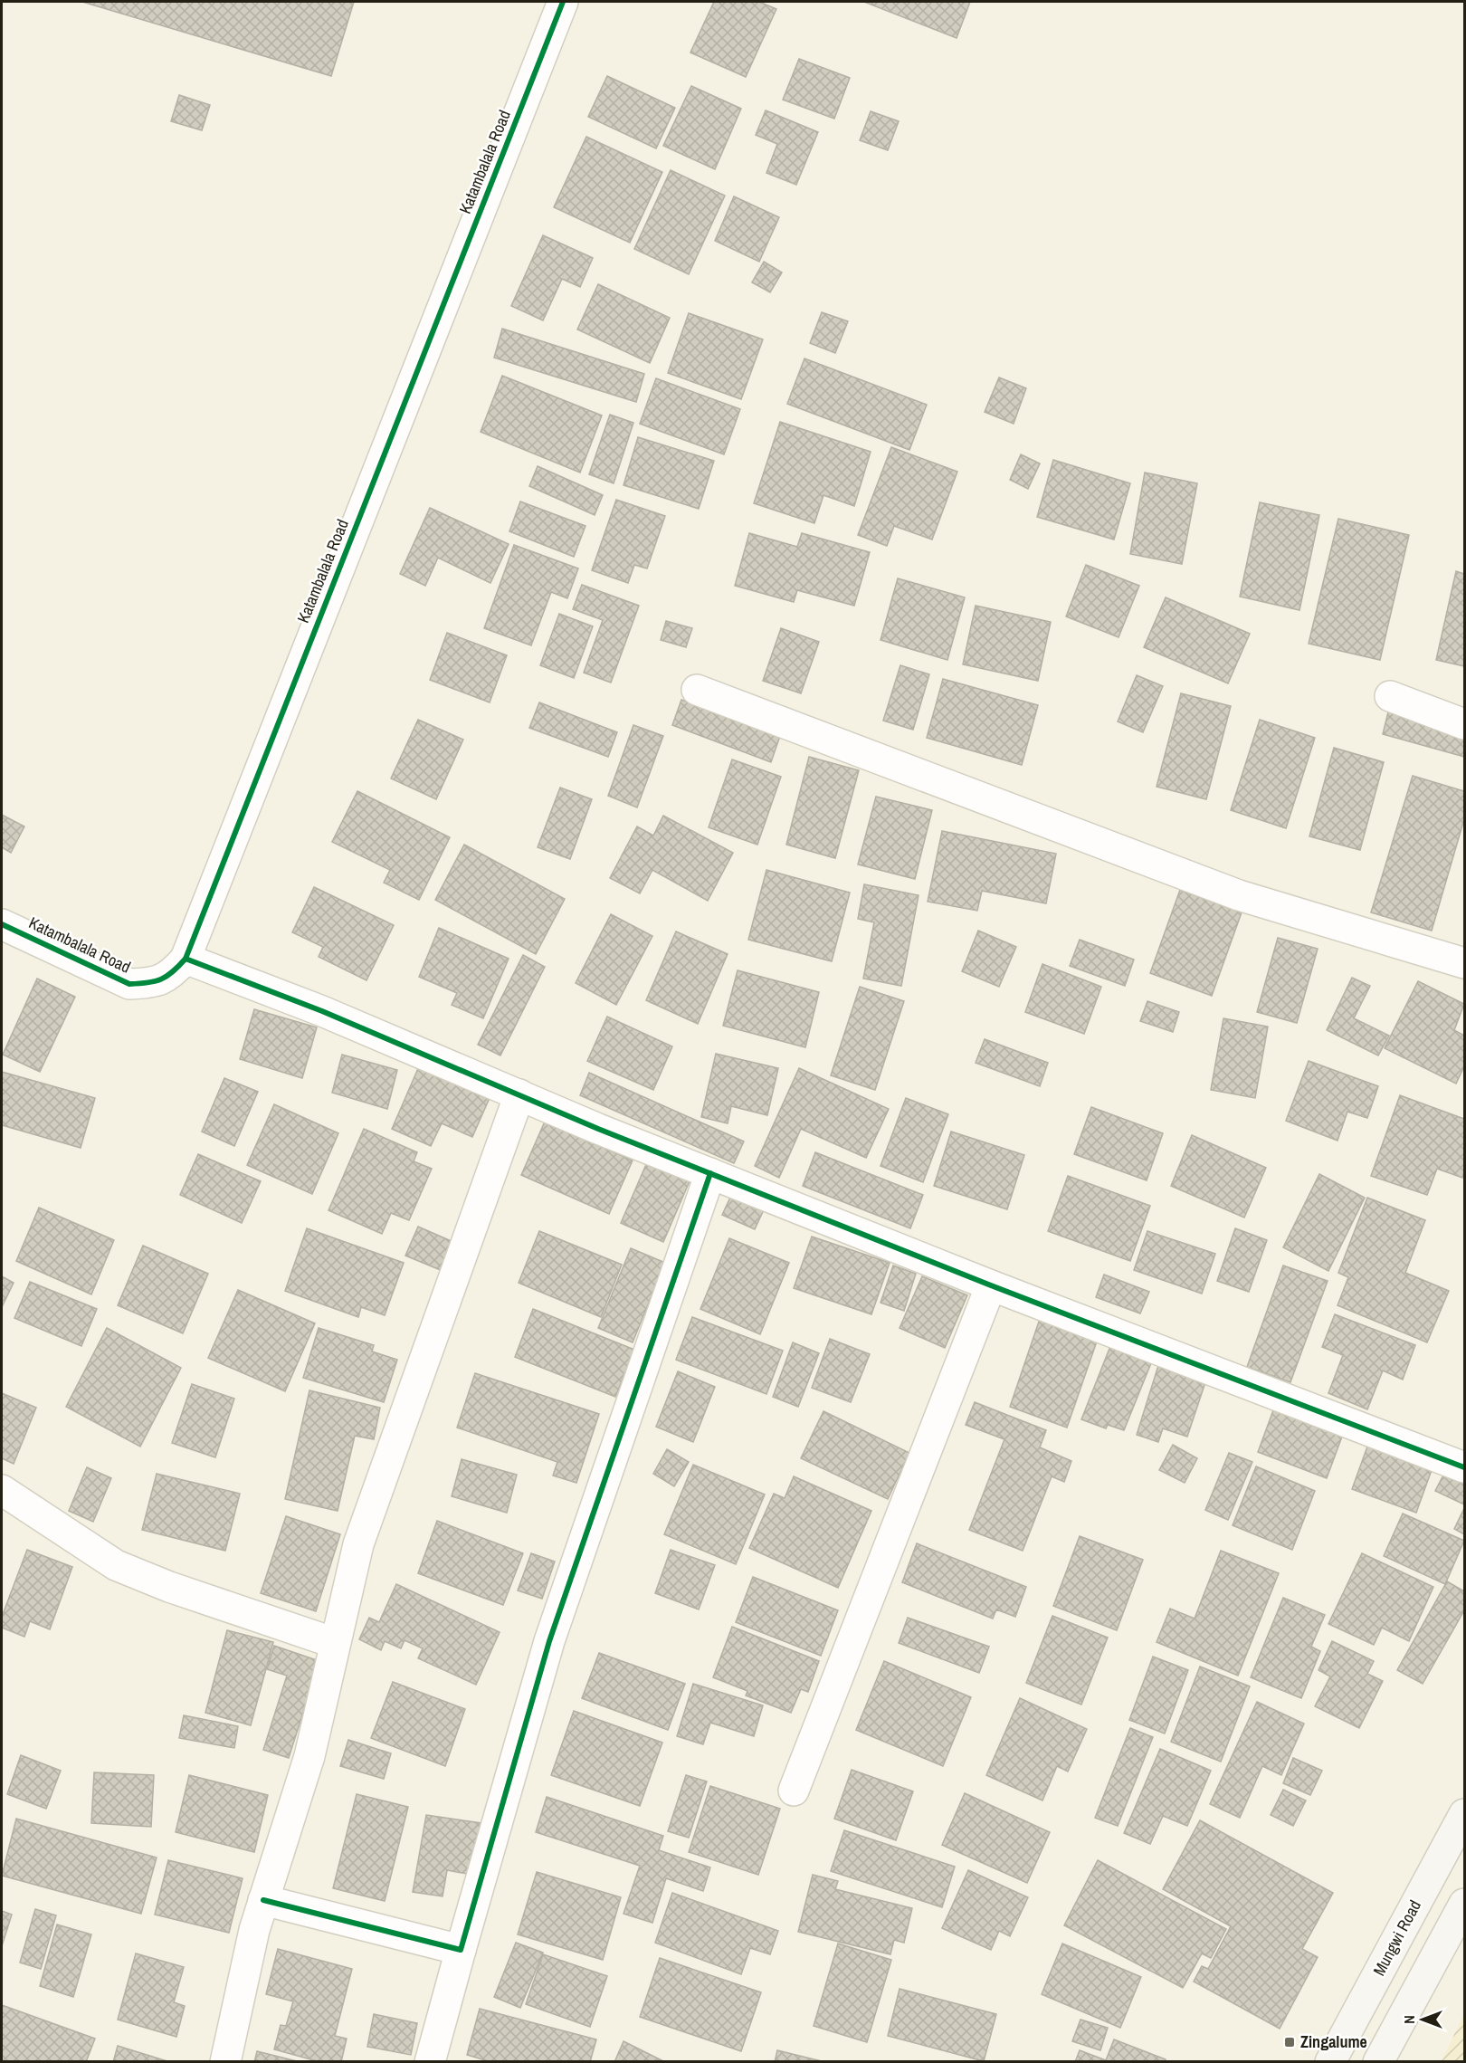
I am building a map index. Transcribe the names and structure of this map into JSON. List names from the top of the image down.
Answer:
{
  "streets": {
    "main road": ["Mungwi Road"],
    "street": ["Katambalala Road"]
  },
  "places": {
    "transit": ["Zingalume"]
  },
  "north": "left"
}
